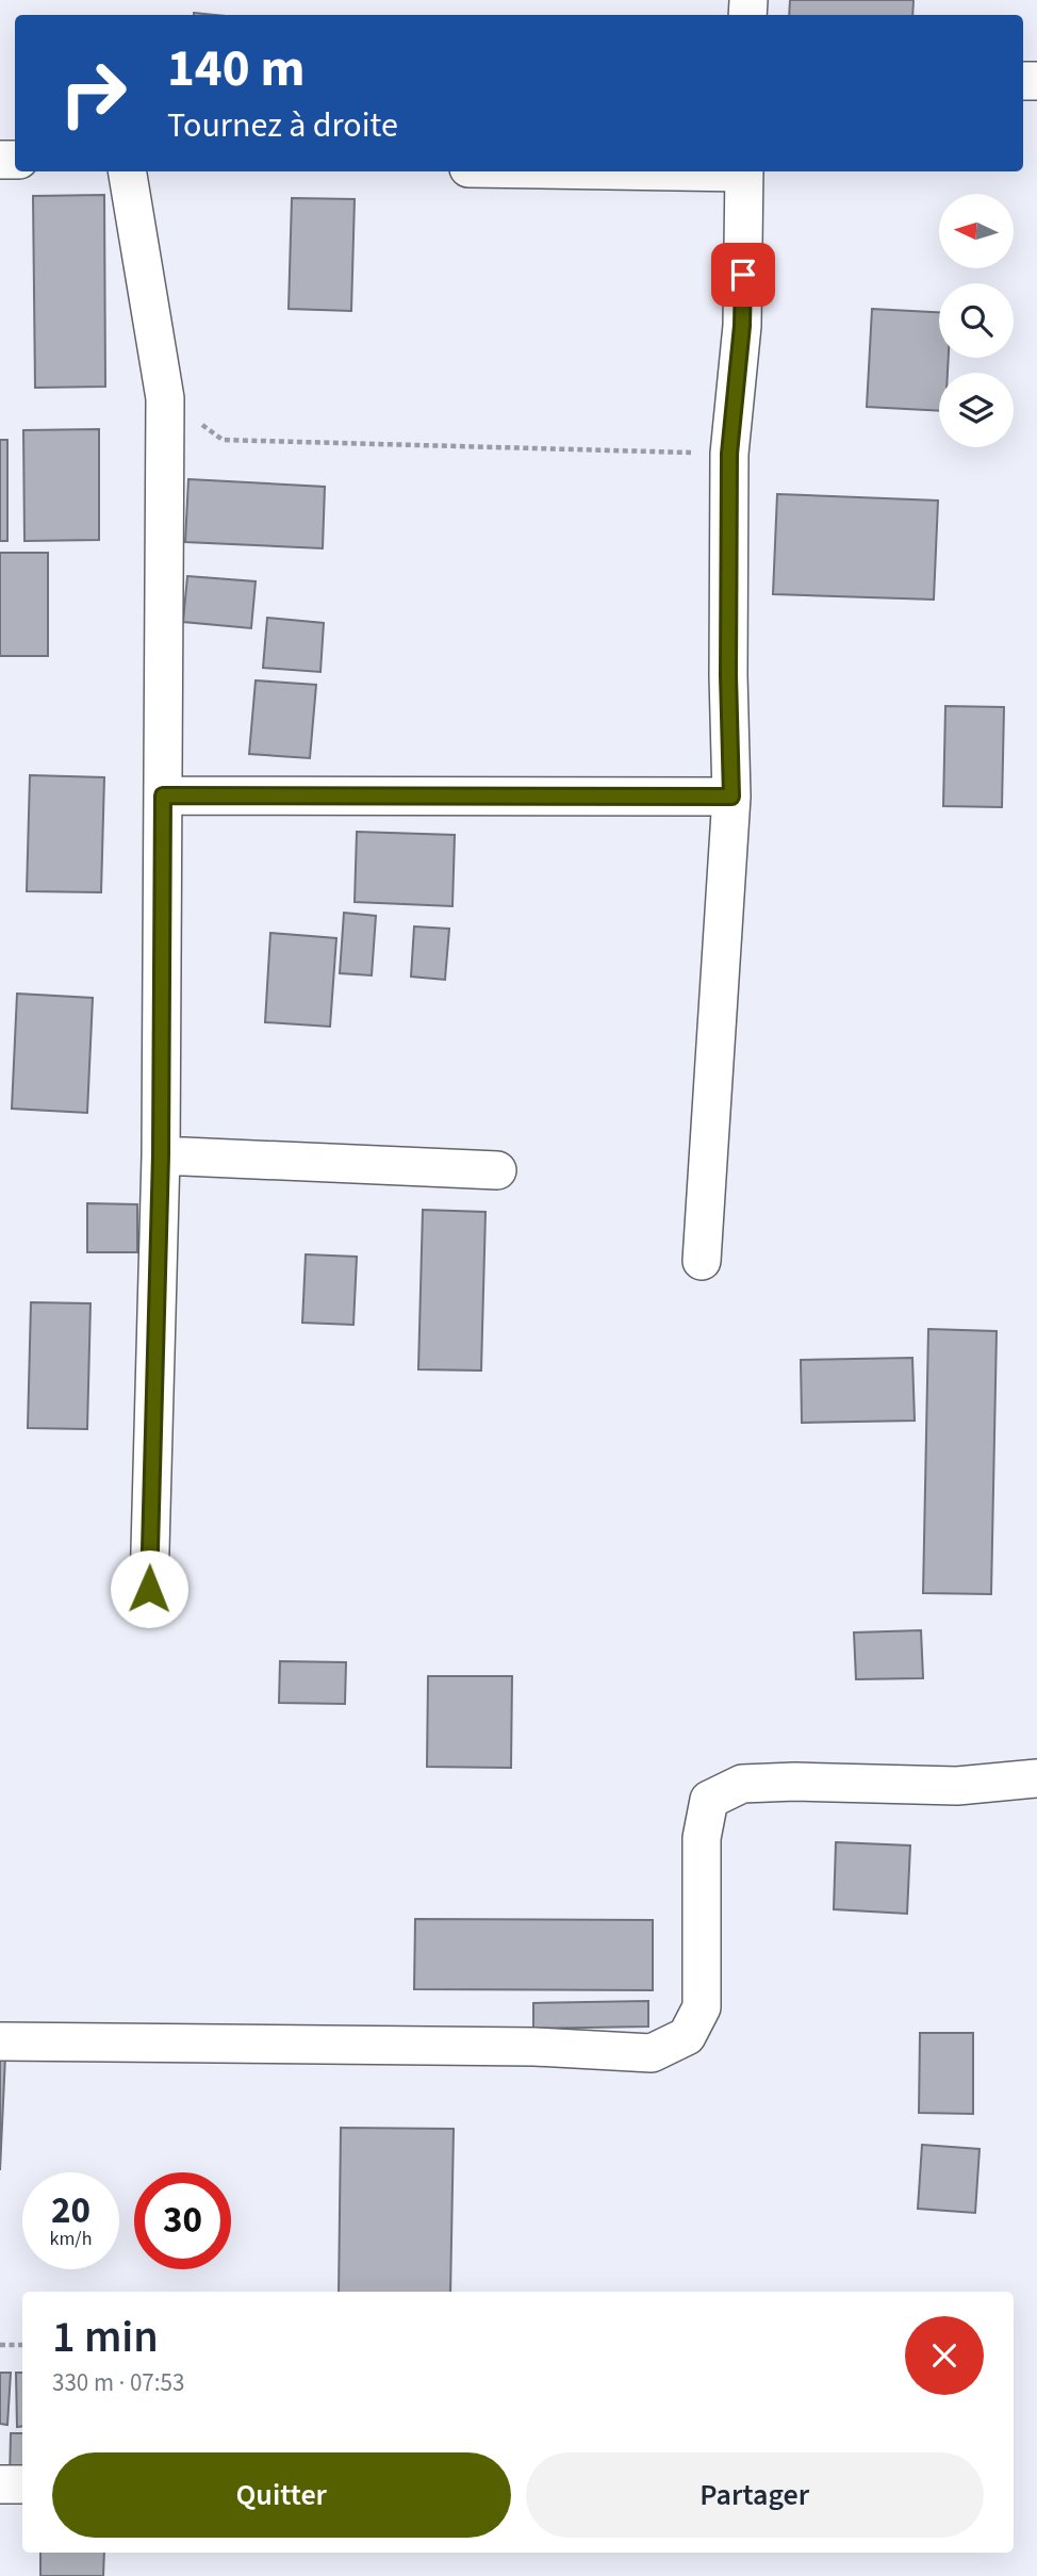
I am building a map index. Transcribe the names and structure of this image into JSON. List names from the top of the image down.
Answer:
{
  "north": "left",
  "page": {
    "turn": ["140 m", "Tournez à droite"],
    "speed": "20 km/h",
    "limit": "30",
    "heading": ["1 min", "330 m · 07:53"],
    "buttons": ["Quitter", "Partager"]
  }
}
